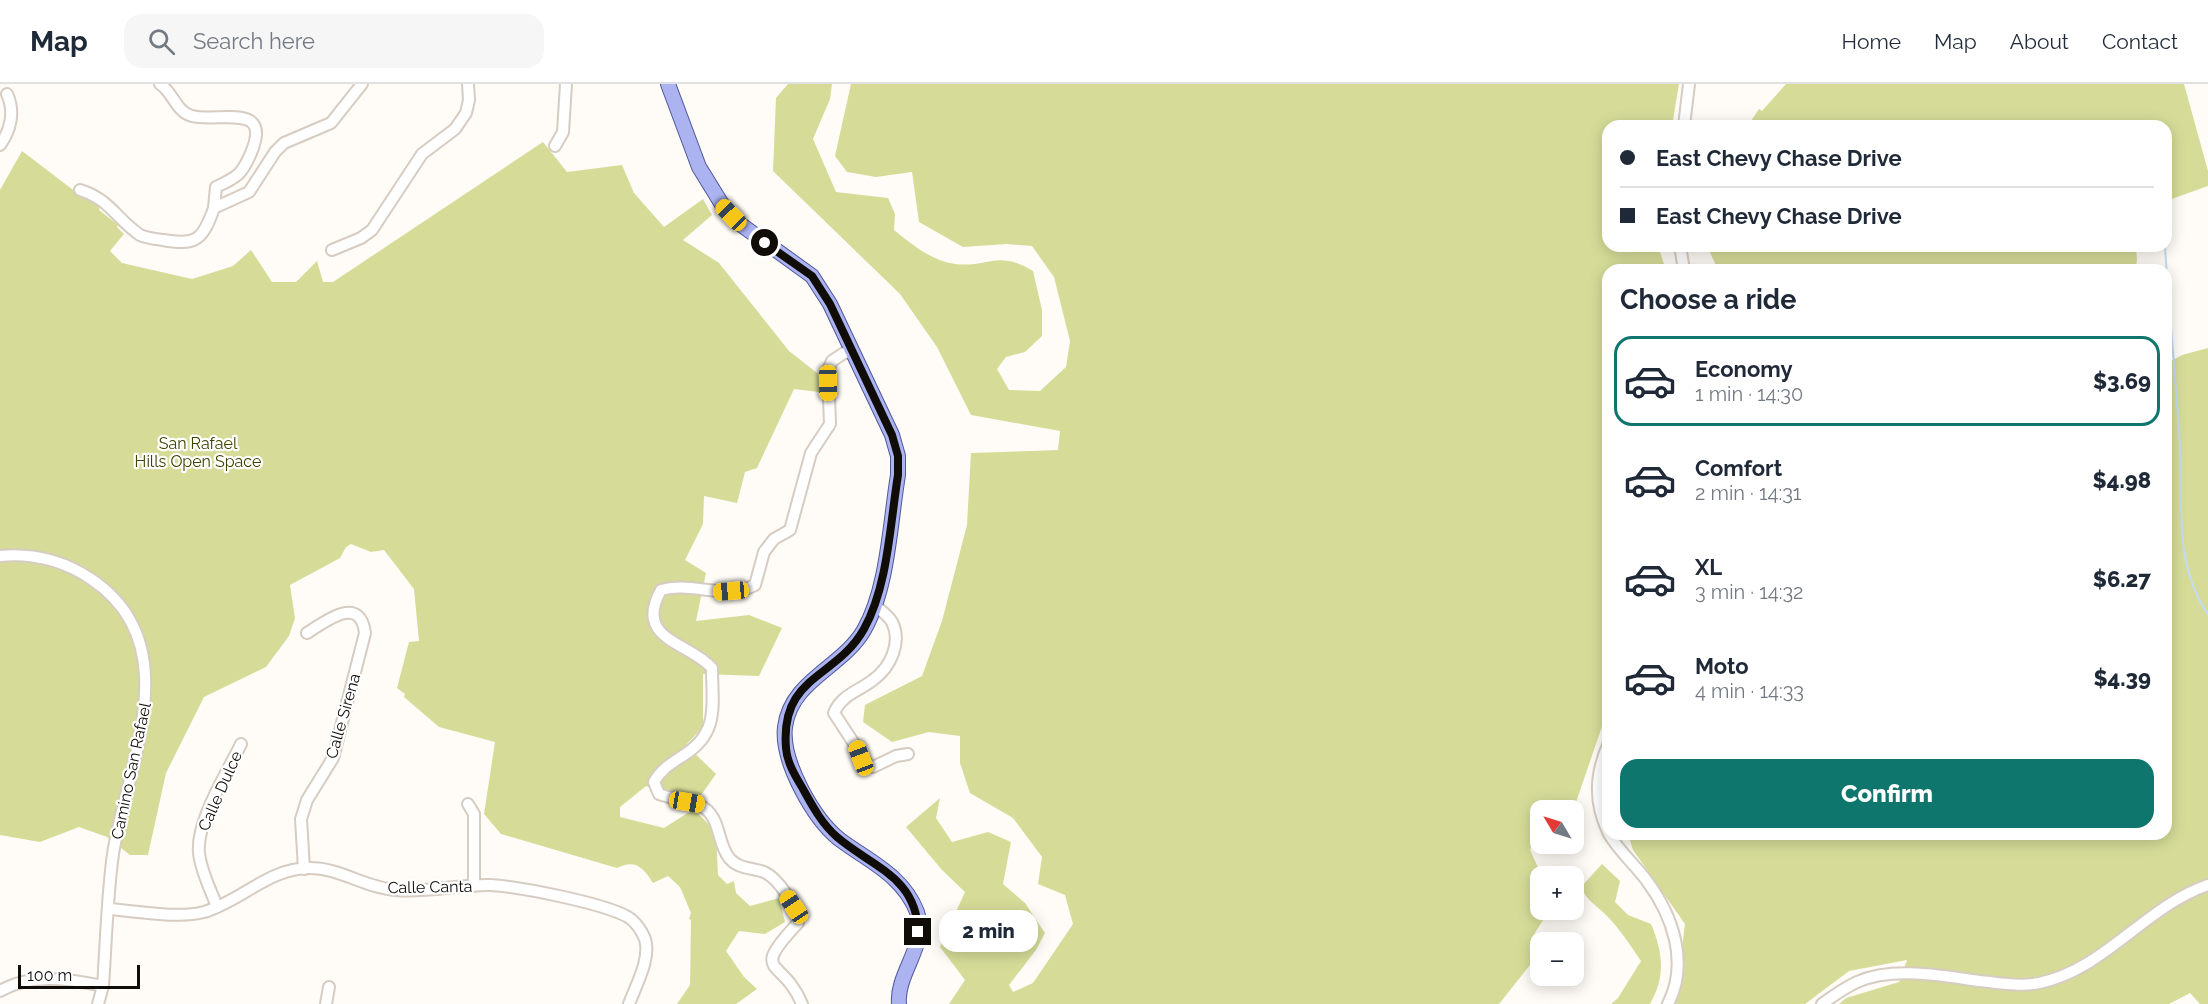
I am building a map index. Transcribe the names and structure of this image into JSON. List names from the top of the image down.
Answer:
{
  "streets": {
    "street": [
      "Calle Sirena",
      "Camino San Rafael",
      "Calle Dulce",
      "Calle Canta"
    ]
  },
  "crossings": [
    ["Calle Sirena", "Calle Canta"],
    ["Camino San Rafael", "Calle Canta"],
    ["Calle Dulce", "Calle Canta"]
  ],
  "parks": ["San Rafael Hills Open Space"],
  "scale_bar": "100 m",
  "north": "top left",
  "page": {
    "header": "Map",
    "search": "Search here",
    "nav": [
      "Home",
      "Map",
      "About",
      "Contact"
    ],
    "banner": ["East Chevy Chase Drive", "East Chevy Chase Drive"],
    "heading": "Choose a ride",
    "list": [
      {
        "name": "Economy",
        "note": "1 min · 14:30",
        "value": "$3.69"
      },
      {
        "name": "Comfort",
        "note": "2 min · 14:31",
        "value": "$4.98"
      },
      {
        "name": "XL",
        "note": "3 min · 14:32",
        "value": "$6.27"
      },
      {
        "name": "Moto",
        "note": "4 min · 14:33",
        "value": "$4.39"
      }
    ],
    "buttons": "Confirm",
    "map_buttons": ["+", "−"],
    "bubble": "2 min",
    "scale": "100 m"
  }
}
